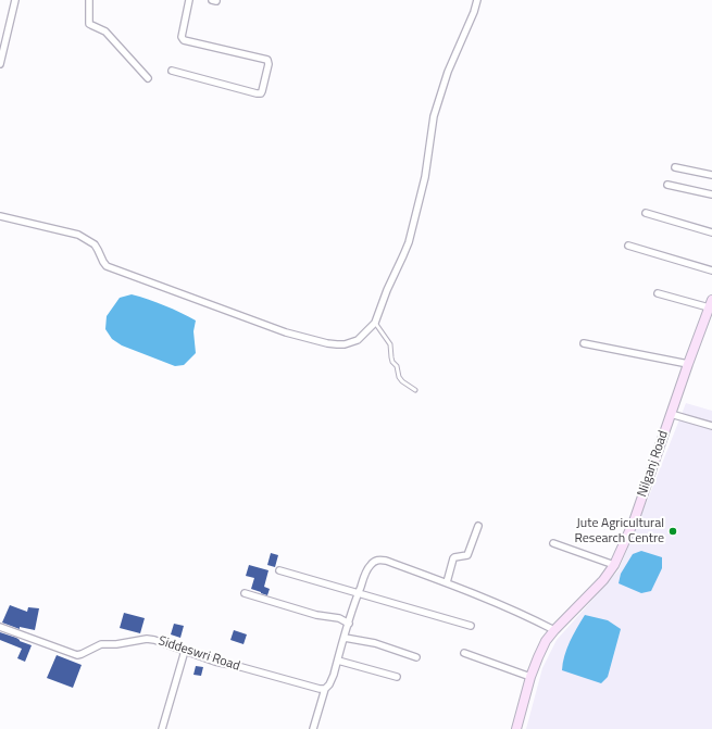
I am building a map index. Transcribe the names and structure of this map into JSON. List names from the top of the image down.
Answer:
{
  "streets": {
    "street": ["Nilganj Road", "Siddeswri Road"]
  },
  "places": ["Jute Agricultural Research Centre"]
}
